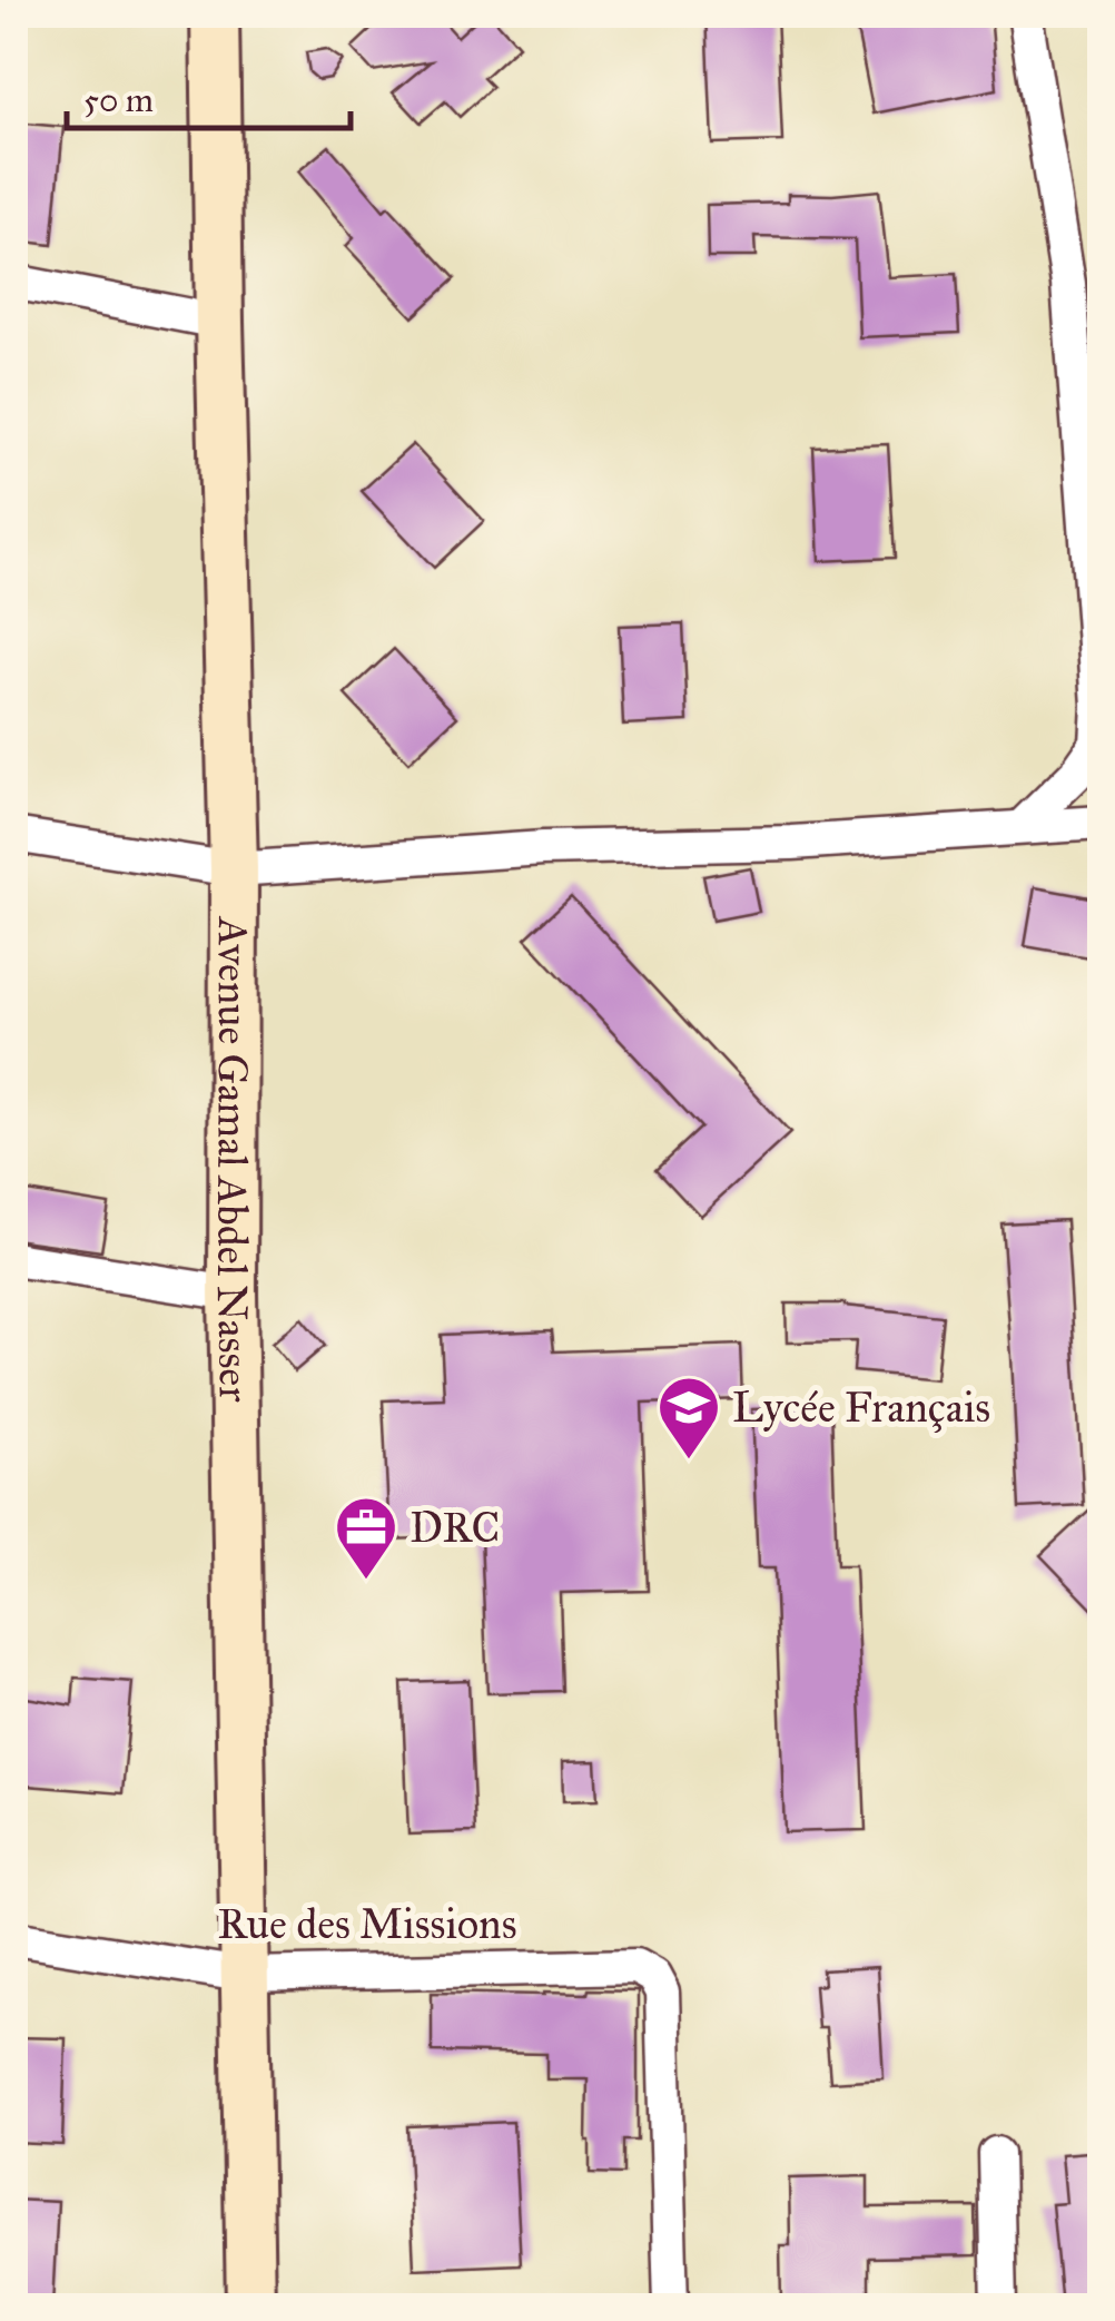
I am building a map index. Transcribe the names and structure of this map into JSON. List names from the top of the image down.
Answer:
{
  "streets": {
    "street": ["Avenue Gamal Abdel Nasser", "Rue des Missions"]
  },
  "crossings": [
    ["Avenue Gamal Abdel Nasser", "Rue des Missions"]
  ],
  "places": {
    "school or university": ["Lycée Français"],
    "office": ["DRC"]
  },
  "scale_bar": "50 m"
}
